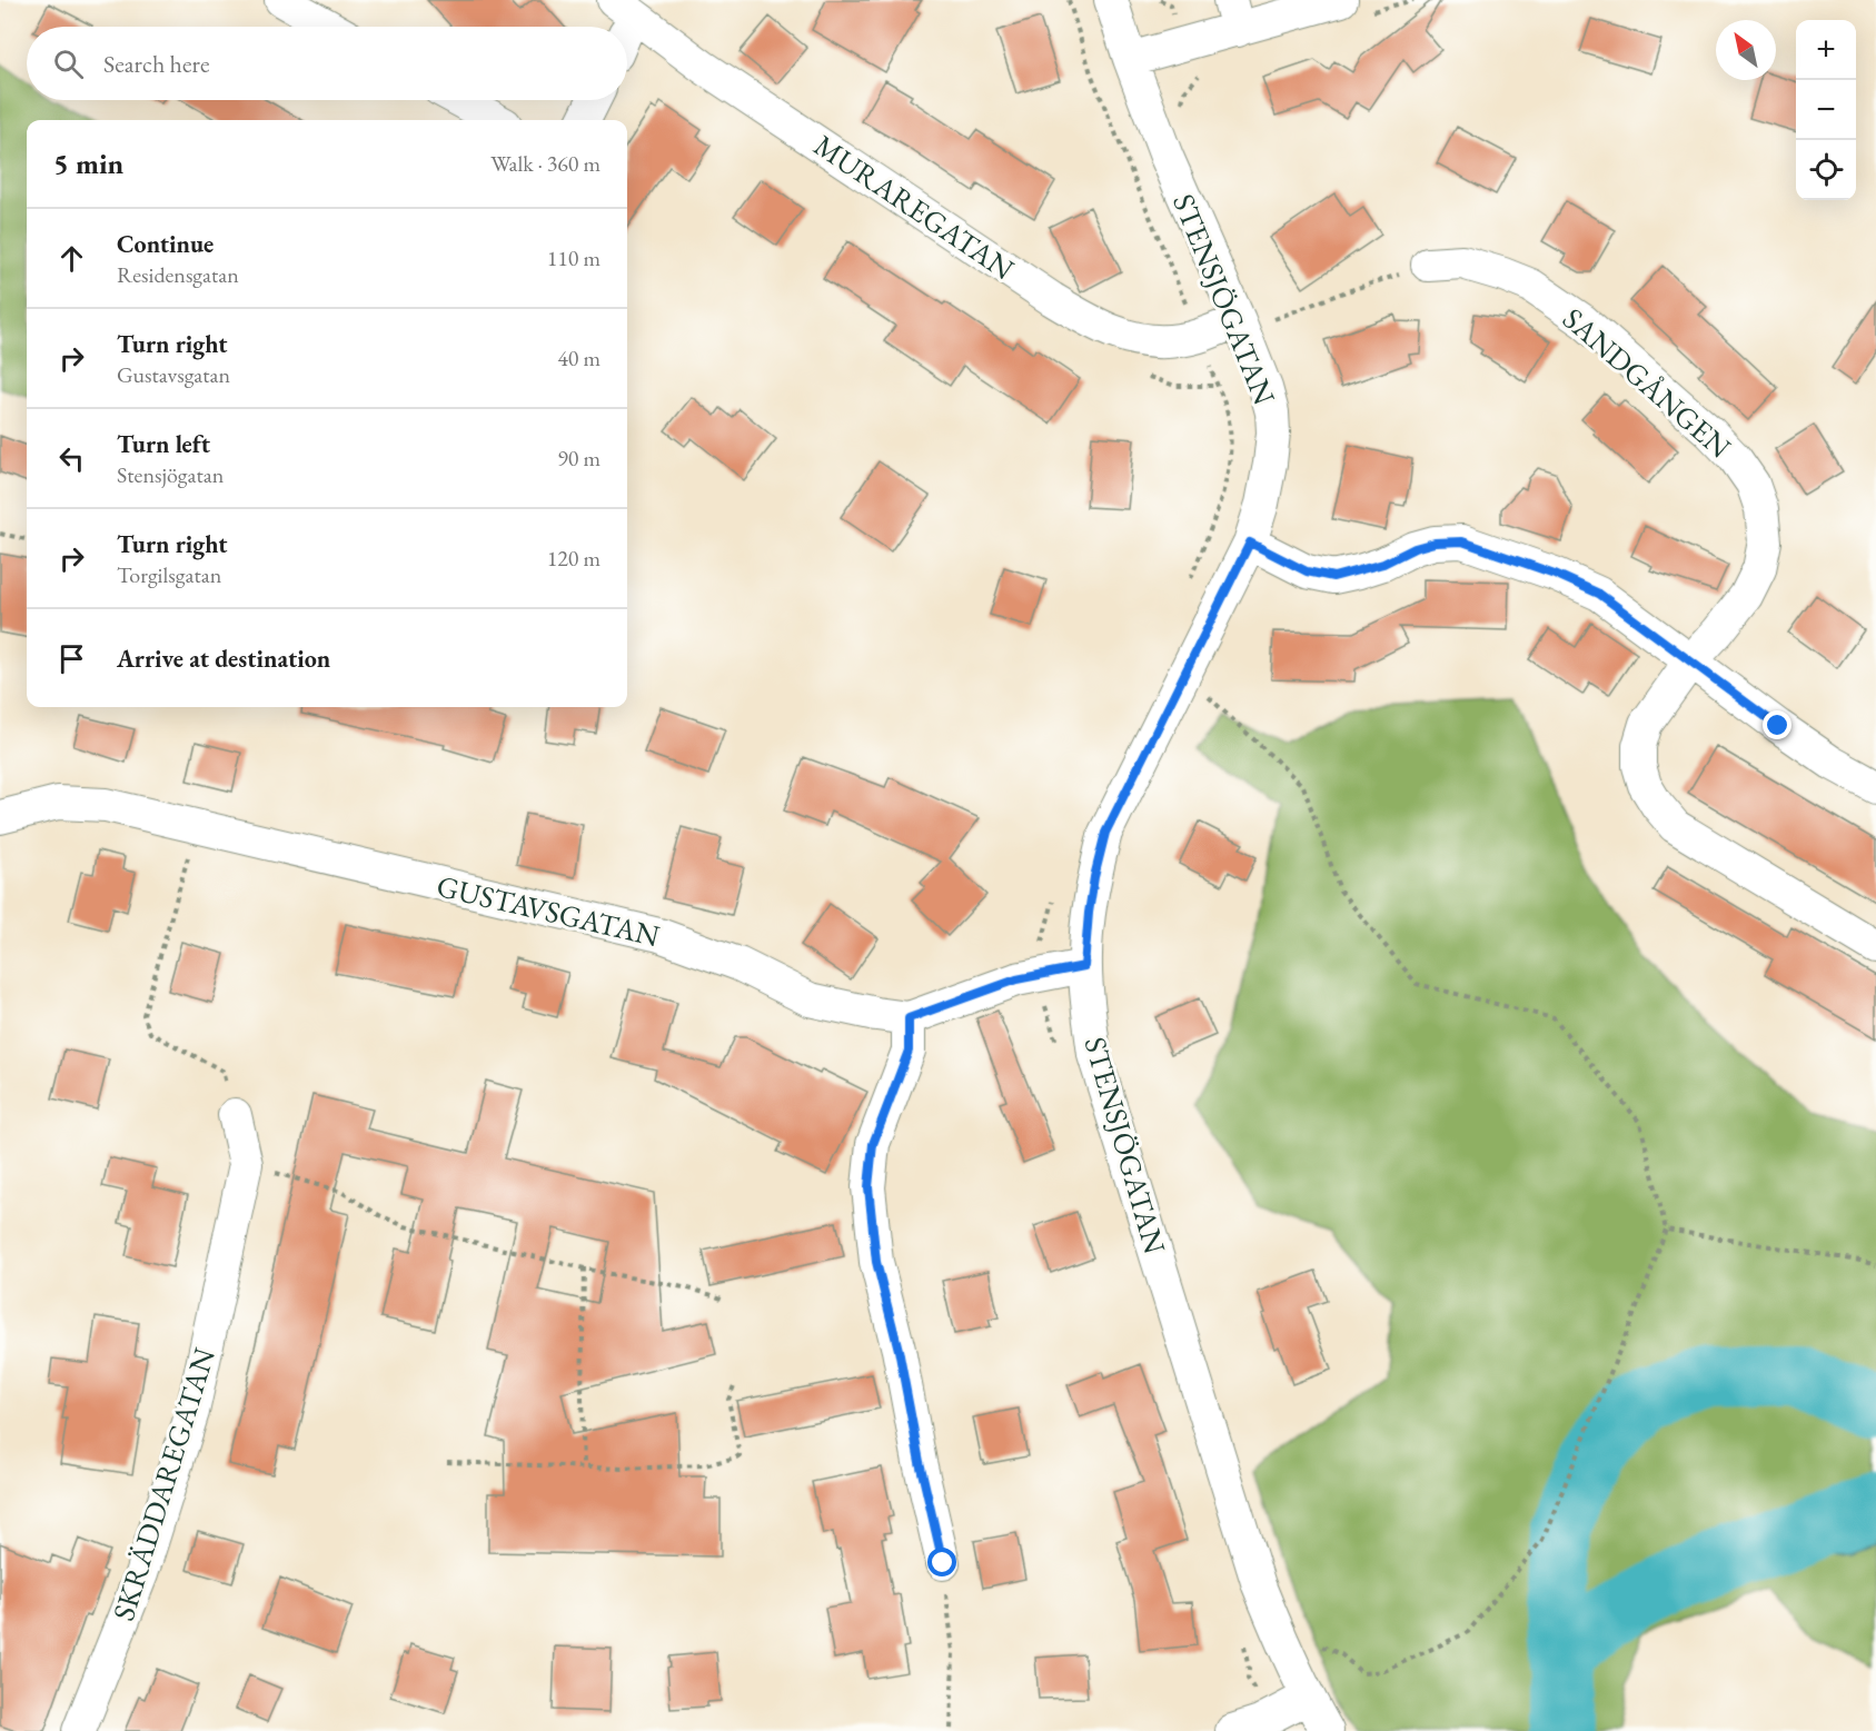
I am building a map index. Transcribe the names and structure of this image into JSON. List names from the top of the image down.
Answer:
{
  "streets": {
    "street": [
      "MURAREGATAN",
      "STENSJÖGATAN",
      "SANDGÅNGEN",
      "GUSTAVSGATAN",
      "SKRÄDDAREGATAN"
    ]
  },
  "crossings": [
    ["MURAREGATAN", "STENSJÖGATAN"],
    ["STENSJÖGATAN", "GUSTAVSGATAN"]
  ],
  "north": "top left",
  "page": {
    "map_buttons": ["+", "−"],
    "search": "Search here",
    "heading": ["5 min", "Walk · 360 m"],
    "list": [
      ["Continue", "Residensgatan", "110 m"],
      ["Turn right", "Gustavsgatan", "40 m"],
      ["Turn left", "Stensjögatan", "90 m"],
      ["Turn right", "Torgilsgatan", "120 m"],
      "Arrive at destination"
    ]
  }
}
